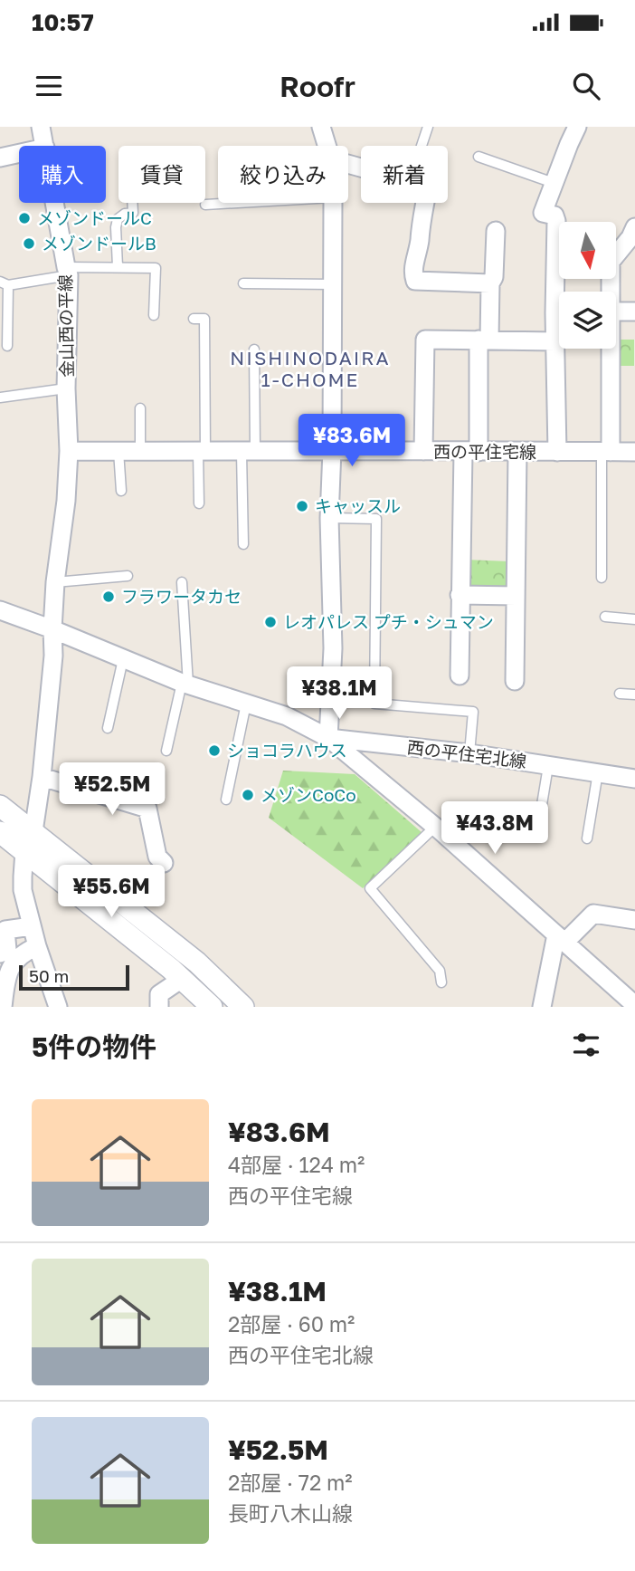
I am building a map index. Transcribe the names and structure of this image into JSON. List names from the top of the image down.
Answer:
{
  "streets": {
    "street": ["金山西の平線", "西の平住宅線", "西の平住宅北線"]
  },
  "crossings": [
    ["金山西の平線", "西の平住宅線"],
    ["金山西の平線", "西の平住宅北線"]
  ],
  "districts": ["NISHINODAIRA 1-CHOME"],
  "places": [
    "メゾンドールC",
    "メゾンドールB",
    "キャッスル",
    "フラワータカセ",
    "レオパレス プチ・シュマン",
    "ショコラハウス",
    "メゾンCoCo"
  ],
  "scale_bar": "50 m",
  "north": "bottom",
  "page": {
    "status": "10:57",
    "header": "Roofr",
    "chip": [
      "購入",
      "賃貸",
      "絞り込み",
      "新着"
    ],
    "price": [
      "¥83.6M",
      "¥38.1M",
      "¥52.5M",
      "¥43.8M",
      "¥55.6M"
    ],
    "scale": "50 m",
    "heading": "5件の物件",
    "list": [
      {
        "name": "¥83.6M",
        "note": "4部屋 · 124 m² · 西の平住宅線"
      },
      {
        "name": "¥38.1M",
        "note": "2部屋 · 60 m² · 西の平住宅北線"
      },
      {
        "name": "¥52.5M",
        "note": "2部屋 · 72 m² · 長町八木山線"
      }
    ]
  }
}
